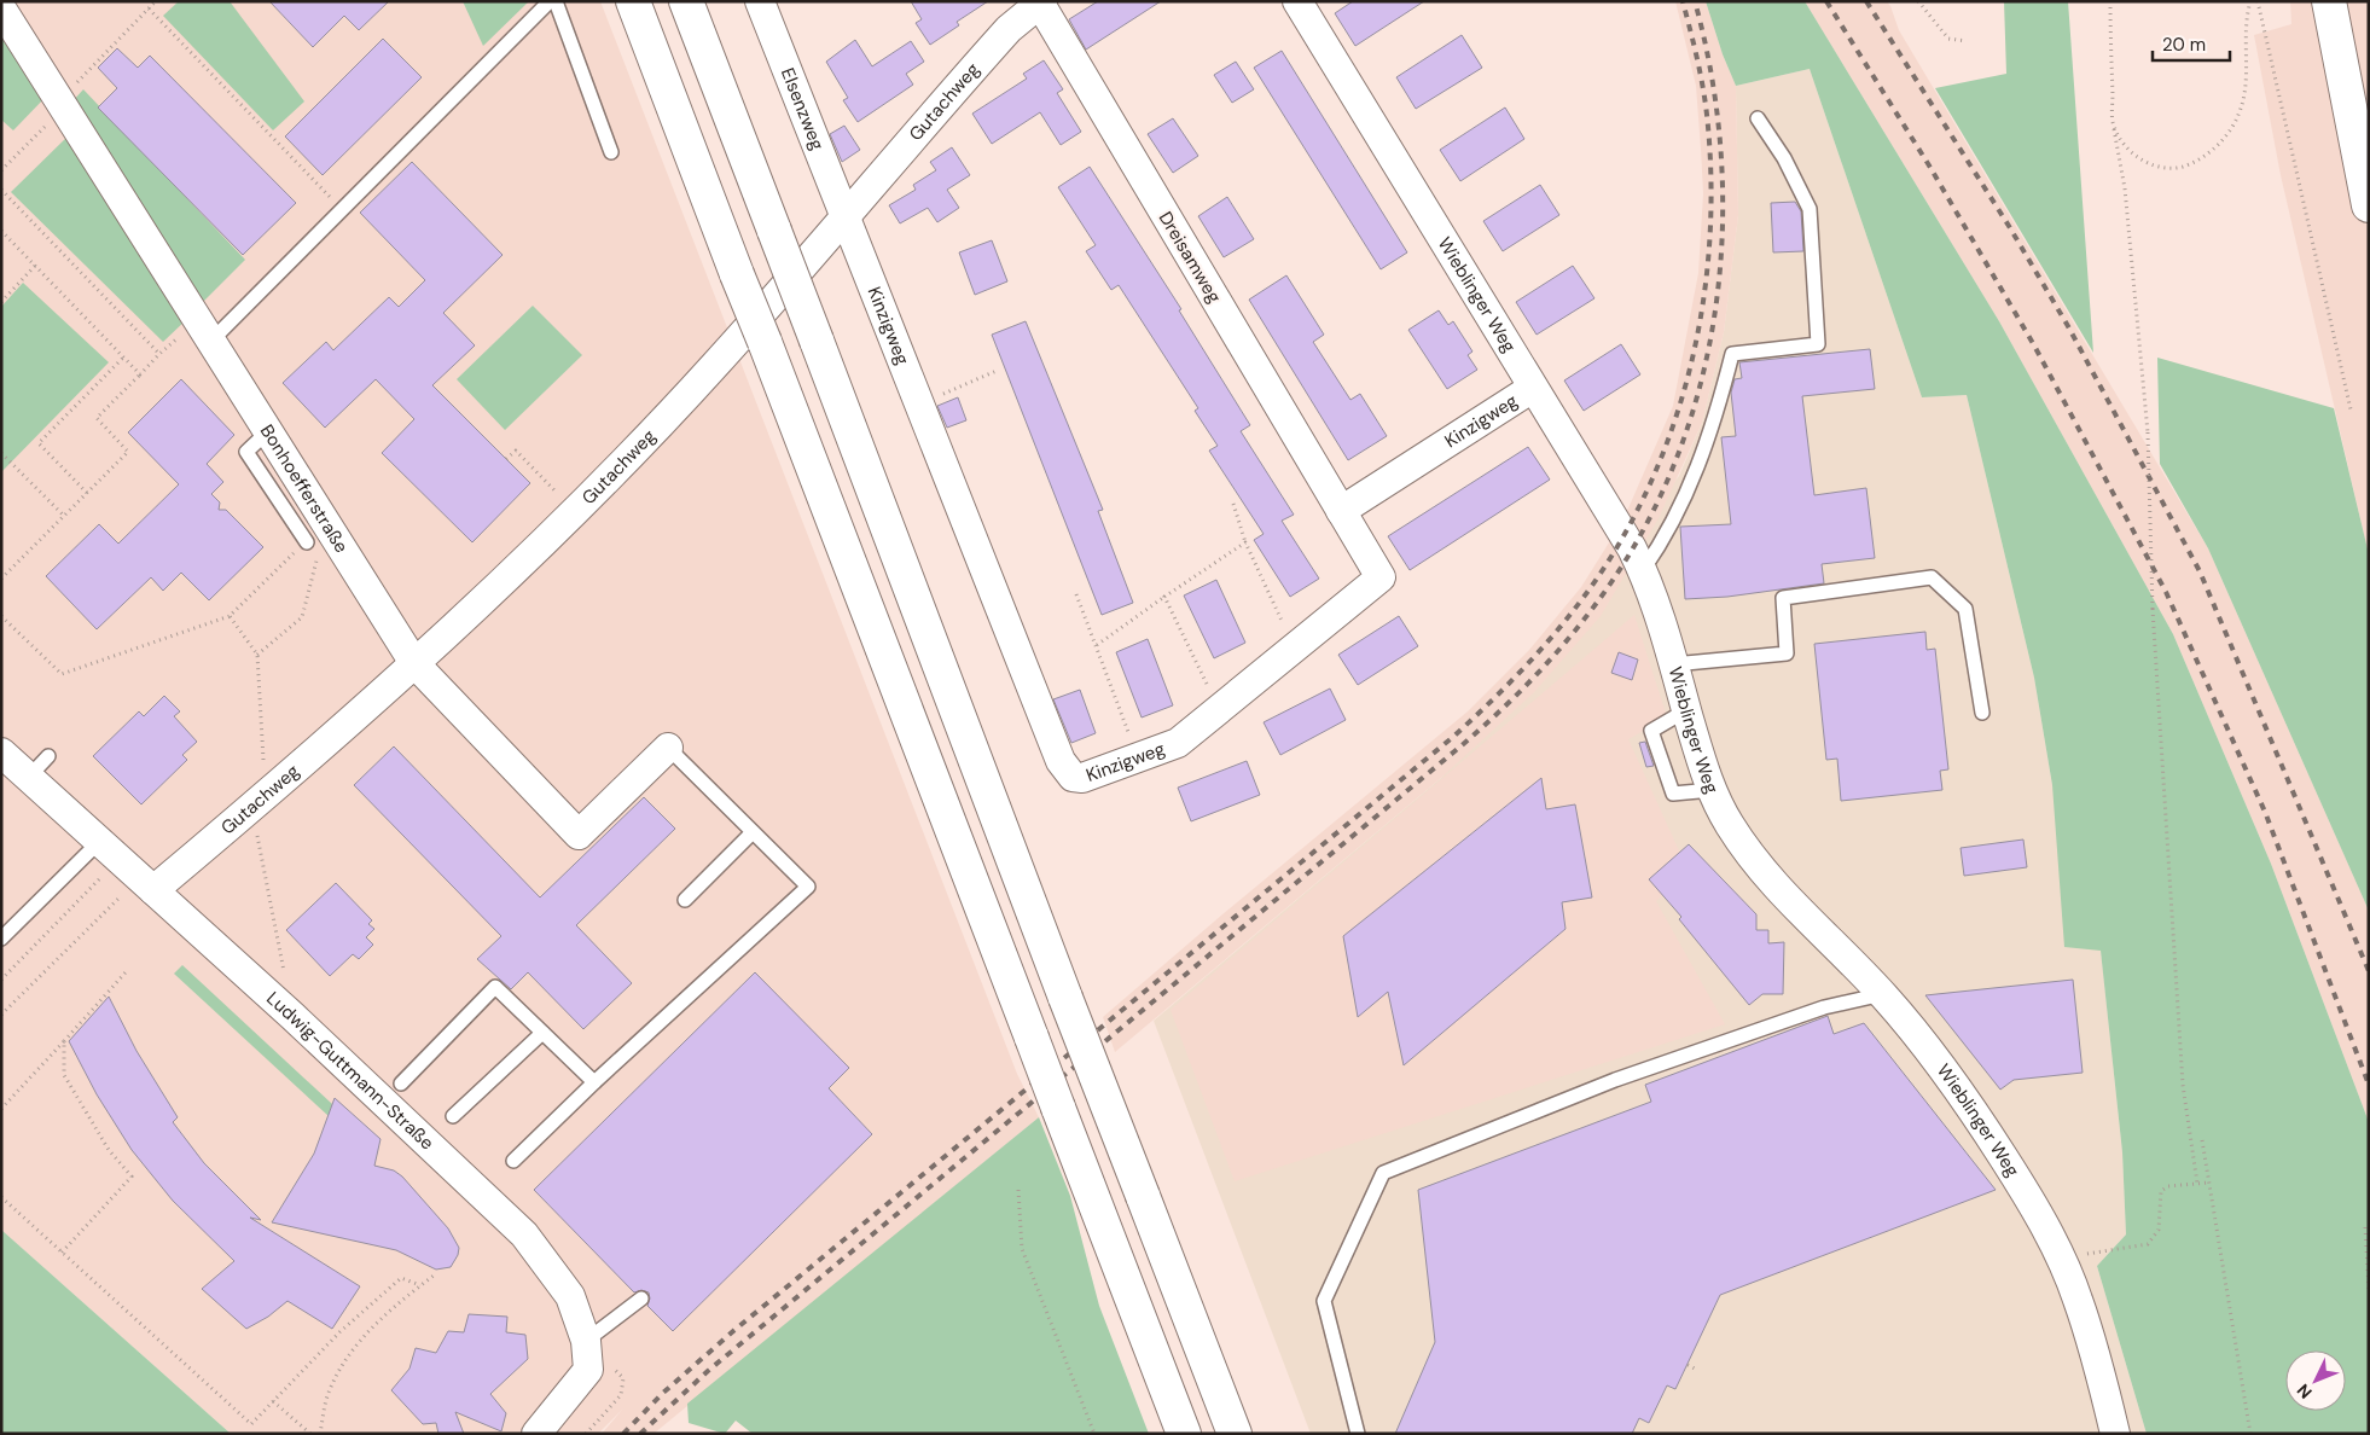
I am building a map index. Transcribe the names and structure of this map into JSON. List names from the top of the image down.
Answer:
{
  "streets": {
    "street": [
      "Gutachweg",
      "Elsenzweg",
      "Dreisamweg",
      "Wieblinger Weg",
      "Kinzigweg",
      "Bonhoefferstraße",
      "Ludwig-Guttmann-Straße"
    ]
  },
  "crossings": [
    ["Gutachweg", "Elsenzweg"],
    ["Gutachweg", "Dreisamweg"],
    ["Gutachweg", "Kinzigweg"],
    ["Gutachweg", "Bonhoefferstraße"],
    ["Gutachweg", "Ludwig-Guttmann-Straße"],
    ["Elsenzweg", "Kinzigweg"],
    ["Dreisamweg", "Kinzigweg"],
    ["Wieblinger Weg", "Kinzigweg"]
  ],
  "scale_bar": "20 m",
  "north": "bottom left"
}
